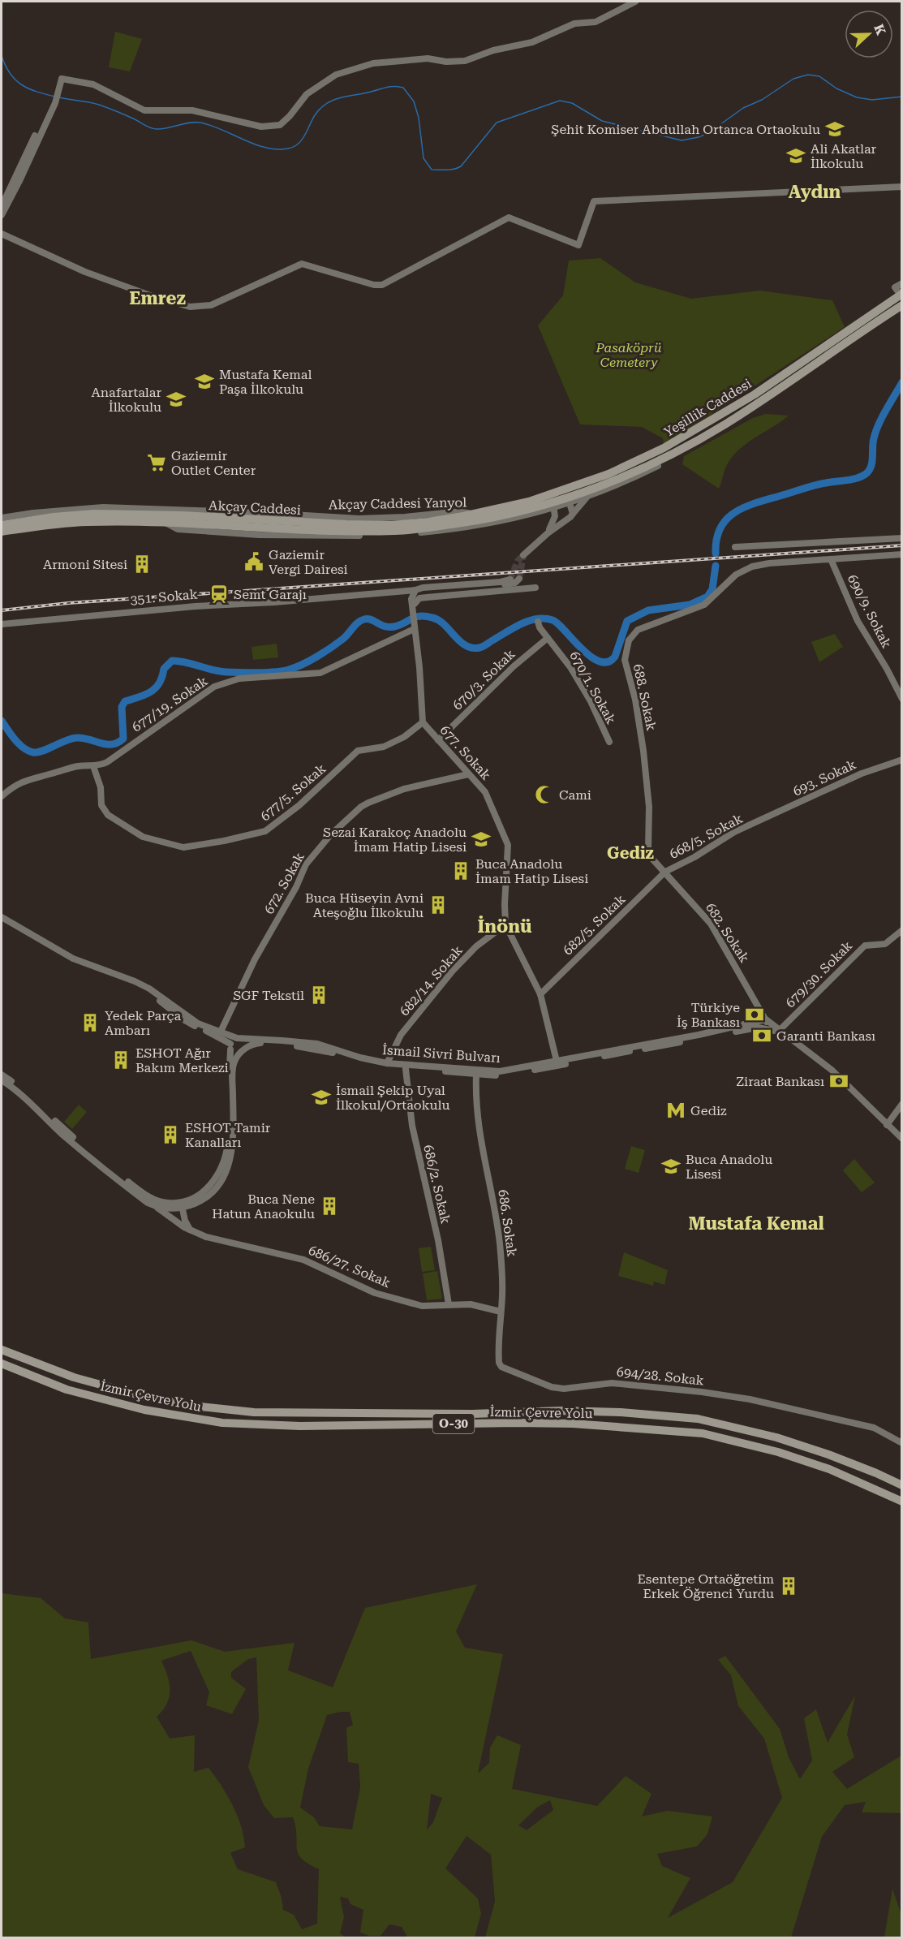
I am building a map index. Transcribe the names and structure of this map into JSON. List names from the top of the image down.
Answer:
{
  "streets": {
    "highway": [
      "Yeşillik Caddesi",
      "Akçay Caddesi",
      "İzmir Çevre Yolu",
      "O-30"
    ],
    "street": [
      "351. Sokak",
      "690/9. Sokak",
      "670/3. Sokak",
      "670/1. Sokak",
      "688. Sokak",
      "677/19. Sokak",
      "677. Sokak",
      "693. Sokak",
      "677/5. Sokak",
      "668/5. Sokak",
      "672. Sokak",
      "682/5. Sokak",
      "682. Sokak",
      "679/30. Sokak",
      "682/14. Sokak",
      "İsmail Sivri Bulvarı",
      "686/2. Sokak",
      "686. Sokak",
      "686/27. Sokak",
      "694/28. Sokak"
    ]
  },
  "crossings": [
    ["Yeşillik Caddesi", "Akçay Caddesi"],
    ["690/9. Sokak", "688. Sokak"],
    ["670/3. Sokak", "670/1. Sokak"],
    ["670/3. Sokak", "677. Sokak"],
    ["688. Sokak", "682. Sokak"],
    ["677/19. Sokak", "677. Sokak"],
    ["677/19. Sokak", "677/5. Sokak"],
    ["677. Sokak", "677/5. Sokak"],
    ["677. Sokak", "672. Sokak"],
    ["677. Sokak", "682/5. Sokak"],
    ["677. Sokak", "682/14. Sokak"],
    ["677. Sokak", "İsmail Sivri Bulvarı"],
    ["693. Sokak", "668/5. Sokak"],
    ["668/5. Sokak", "682/5. Sokak"],
    ["668/5. Sokak", "682. Sokak"],
    ["672. Sokak", "İsmail Sivri Bulvarı"],
    ["682/5. Sokak", "682. Sokak"],
    ["682. Sokak", "İsmail Sivri Bulvarı"],
    ["679/30. Sokak", "İsmail Sivri Bulvarı"],
    ["682/14. Sokak", "İsmail Sivri Bulvarı"],
    ["İsmail Sivri Bulvarı", "686/2. Sokak"],
    ["İsmail Sivri Bulvarı", "686. Sokak"],
    ["686/2. Sokak", "686/27. Sokak"],
    ["686. Sokak", "686/27. Sokak"],
    ["686. Sokak", "694/28. Sokak"]
  ],
  "districts": [
    "Aydın",
    "Emrez",
    "Gediz",
    "İnönü",
    "Mustafa Kemal"
  ],
  "parks": ["Pasaköprü Cemetery"],
  "places": {
    "school or university": [
      "Şehit Komiser Abdullah Ortanca Ortaokulu",
      "Ali Akatlar İlkokulu",
      "Mustafa Kemal Paşa İlkokulu",
      "Anafartalar İlkokulu",
      "Sezai Karakoç Anadolu İmam Hatip Lisesi",
      "İsmail Şekip Uyal İlkokul/Ortaokulu",
      "Buca Anadolu Lisesi"
    ],
    "supermarket": ["Gaziemir Outlet Center"],
    "public building": ["Gaziemir Vergi Dairesi"],
    "building": [
      "Armoni Sitesi",
      "Buca Anadolu İmam Hatip Lisesi",
      "Buca Hüseyin Avni Ateşoğlu İlkokulu",
      "SGF Tekstil",
      "Yedek Parça Ambarı",
      "ESHOT Ağır Bakım Merkezi",
      "ESHOT Tamir Kanalları",
      "Buca Nene Hatun Anaokulu",
      "Esentepe Ortaöğretim Erkek Öğrenci Yurdu"
    ],
    "station": ["Semt Garajı"],
    "mosque": ["Cami"],
    "bank": ["Türkiye İş Bankası", "Garanti Bankası", "Ziraat Bankası"],
    "metro station": ["Gediz"]
  },
  "north": "right"
}
